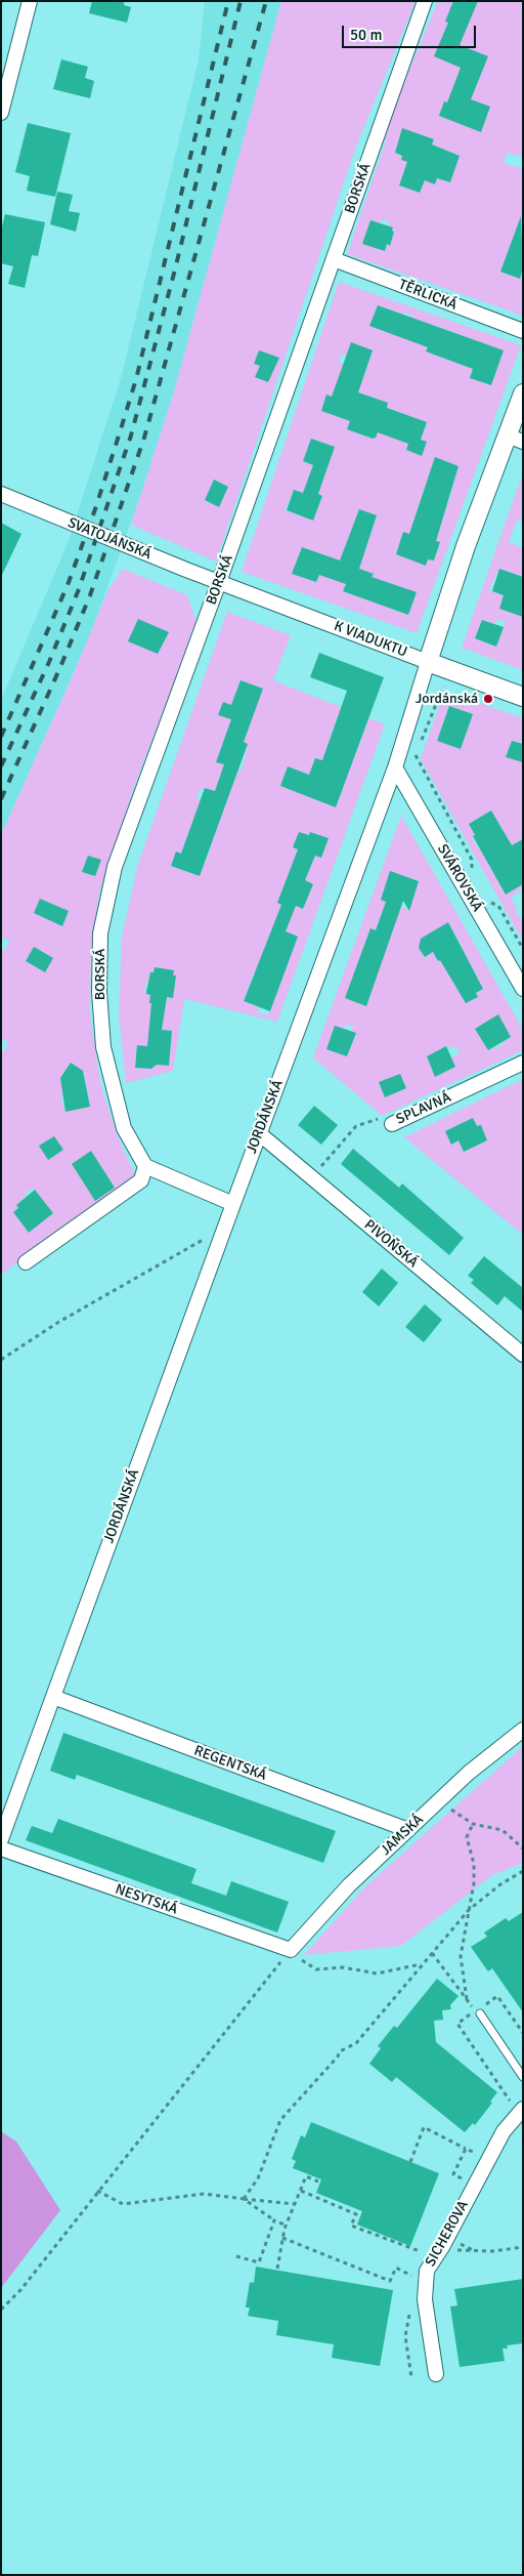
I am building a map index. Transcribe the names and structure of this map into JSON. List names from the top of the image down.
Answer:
{
  "streets": {
    "street": [
      "BORSKÁ",
      "TĚRLICKÁ",
      "SVATOJÁNSKÁ",
      "K VIADUKTU",
      "SVÁROVSKÁ",
      "SPLAVNÁ",
      "JORDÁNSKÁ",
      "PIVOŇSKÁ",
      "REGENTSKÁ",
      "JAMSKÁ",
      "NESYTSKÁ",
      "SICHEROVA"
    ]
  },
  "crossings": [
    ["BORSKÁ", "TĚRLICKÁ"],
    ["BORSKÁ", "SVATOJÁNSKÁ"],
    ["BORSKÁ", "K VIADUKTU"],
    ["SVATOJÁNSKÁ", "K VIADUKTU"],
    ["K VIADUKTU", "JORDÁNSKÁ"],
    ["SVÁROVSKÁ", "JORDÁNSKÁ"],
    ["SPLAVNÁ", "PIVOŇSKÁ"],
    ["JORDÁNSKÁ", "PIVOŇSKÁ"],
    ["JORDÁNSKÁ", "REGENTSKÁ"],
    ["REGENTSKÁ", "JAMSKÁ"],
    ["JAMSKÁ", "NESYTSKÁ"]
  ],
  "places": ["Jordánská"],
  "scale_bar": "50 m"
}
